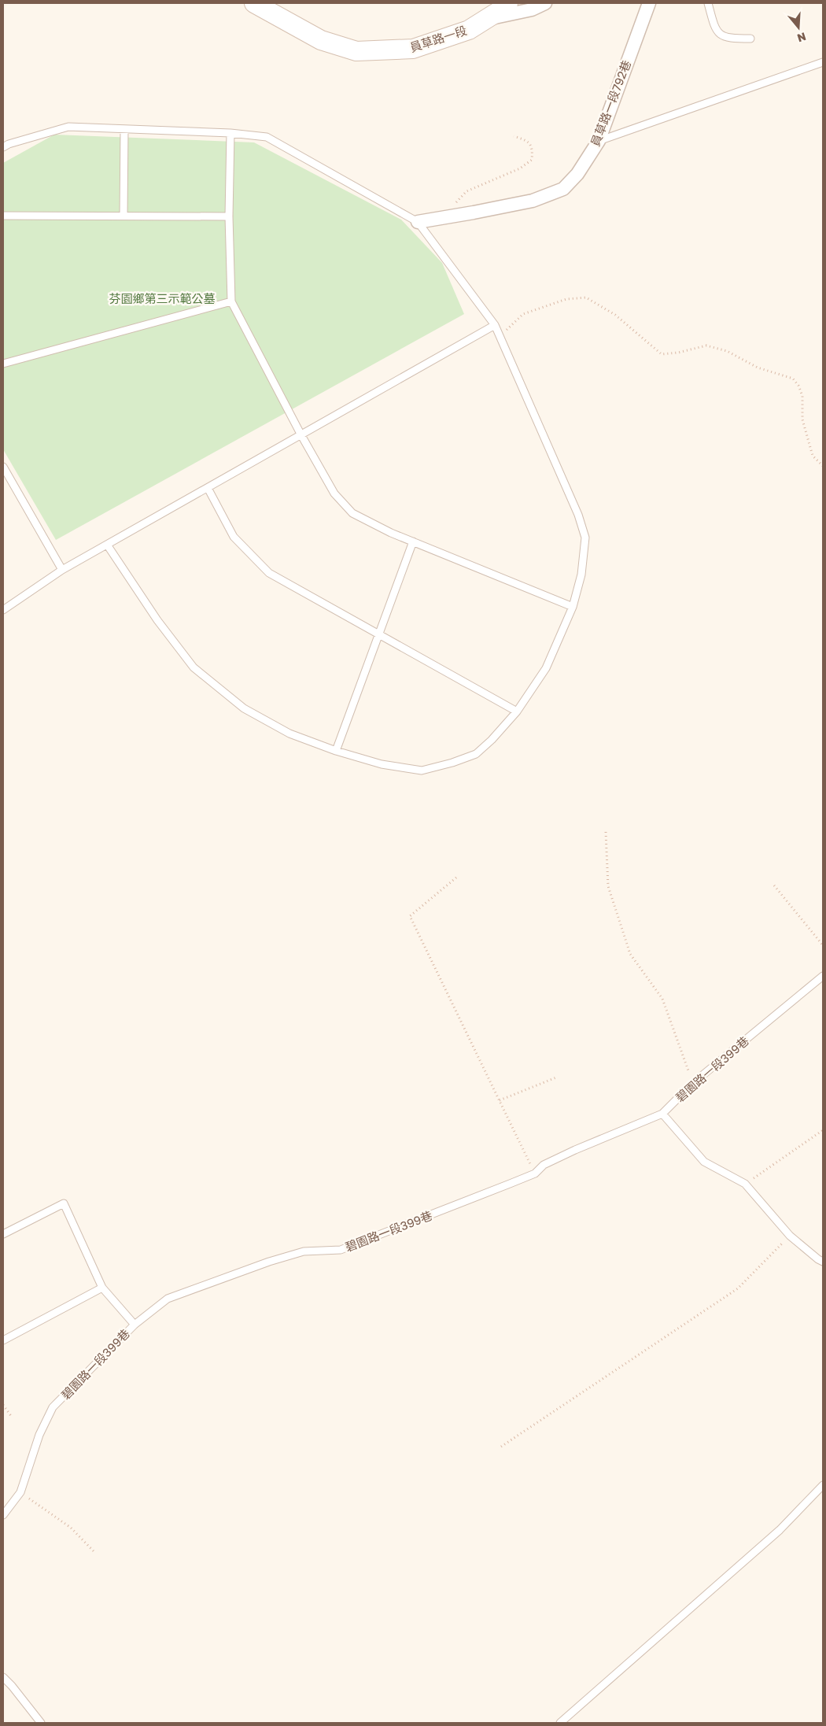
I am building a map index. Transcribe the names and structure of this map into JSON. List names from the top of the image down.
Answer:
{
  "streets": {
    "main road": ["員草路一段"],
    "street": ["員草路一段792巷"],
    "lane": ["碧園路一段399巷"]
  },
  "parks": ["芬園鄉第三示範公墓"],
  "north": "bottom"
}
